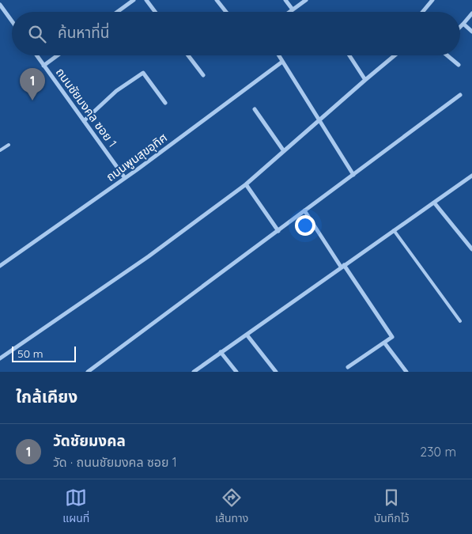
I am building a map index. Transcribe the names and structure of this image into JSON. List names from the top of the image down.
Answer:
{
  "streets": {
    "street": ["ถนนชัยมงคล ซอย 1", "ถนนพูนสุขอุทิศ"]
  },
  "crossings": [
    ["ถนนชัยมงคล ซอย 1", "ถนนพูนสุขอุทิศ"]
  ],
  "scale_bar": "50 m",
  "page": {
    "search": "ค้นหาที่นี่",
    "pins": "1",
    "scale": "50 m",
    "heading": "ใกล้เคียง",
    "list": [
      {
        "mark": "1",
        "name": "วัดชัยมงคล",
        "note": "วัด · ถนนชัยมงคล ซอย 1",
        "value": "230 m"
      }
    ],
    "nav": ["แผนที่", "เส้นทาง", "บันทึกไว้"]
  }
}
